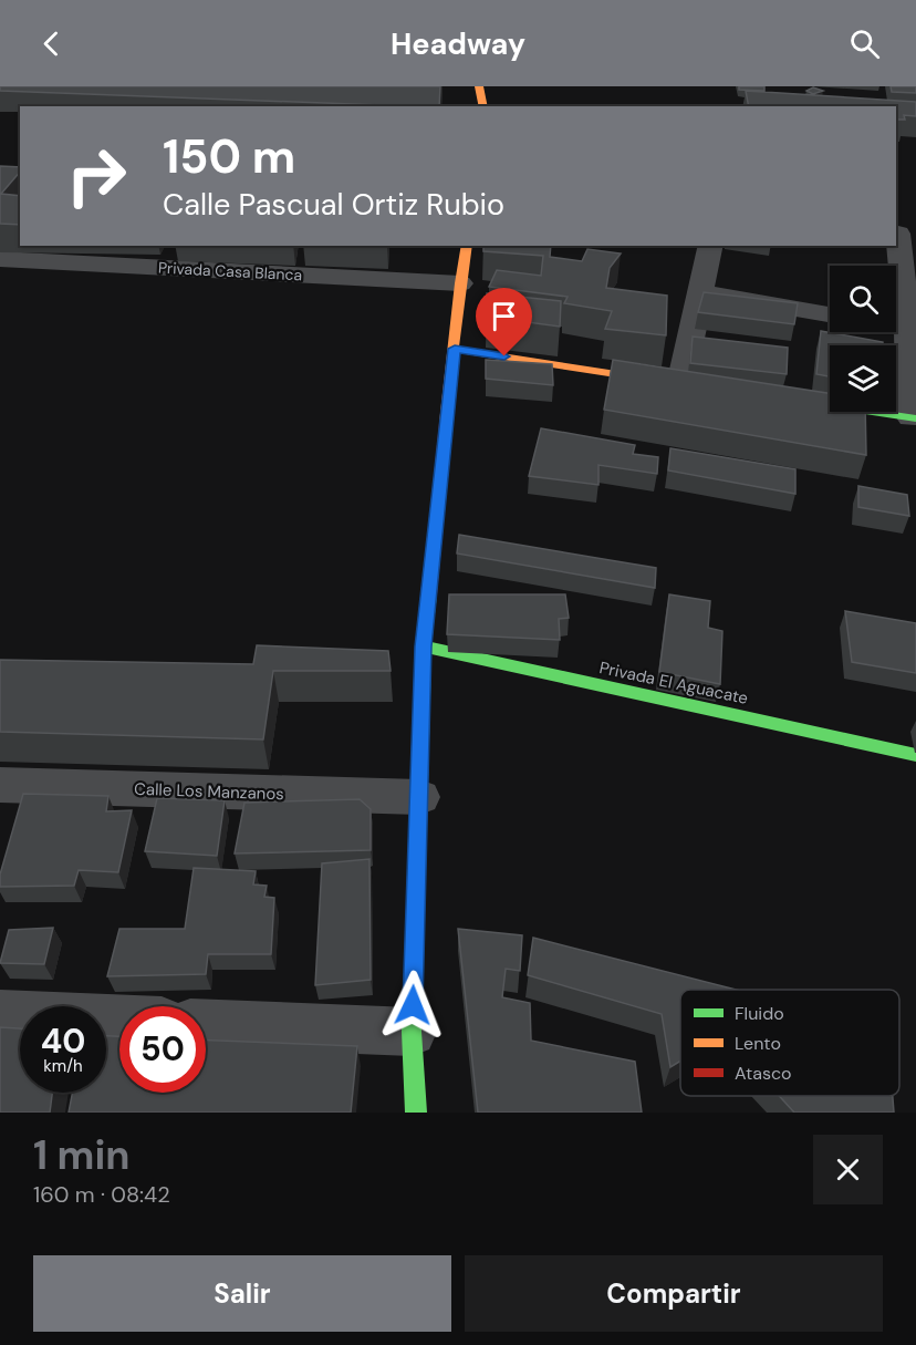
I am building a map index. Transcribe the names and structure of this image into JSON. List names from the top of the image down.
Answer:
{
  "streets": {
    "main road": ["Privada El Aguacate"],
    "street": ["Privada Casa Blanca", "Calle Los Manzanos"]
  },
  "legend": ["Fluido", "Lento", "Atasco"],
  "page": {
    "header": "Headway",
    "turn": ["150 m", "Calle Pascual Ortiz Rubio"],
    "speed": "40 km/h",
    "limit": "50",
    "heading": ["1 min", "160 m · 08:42"],
    "buttons": ["Salir", "Compartir"]
  }
}
